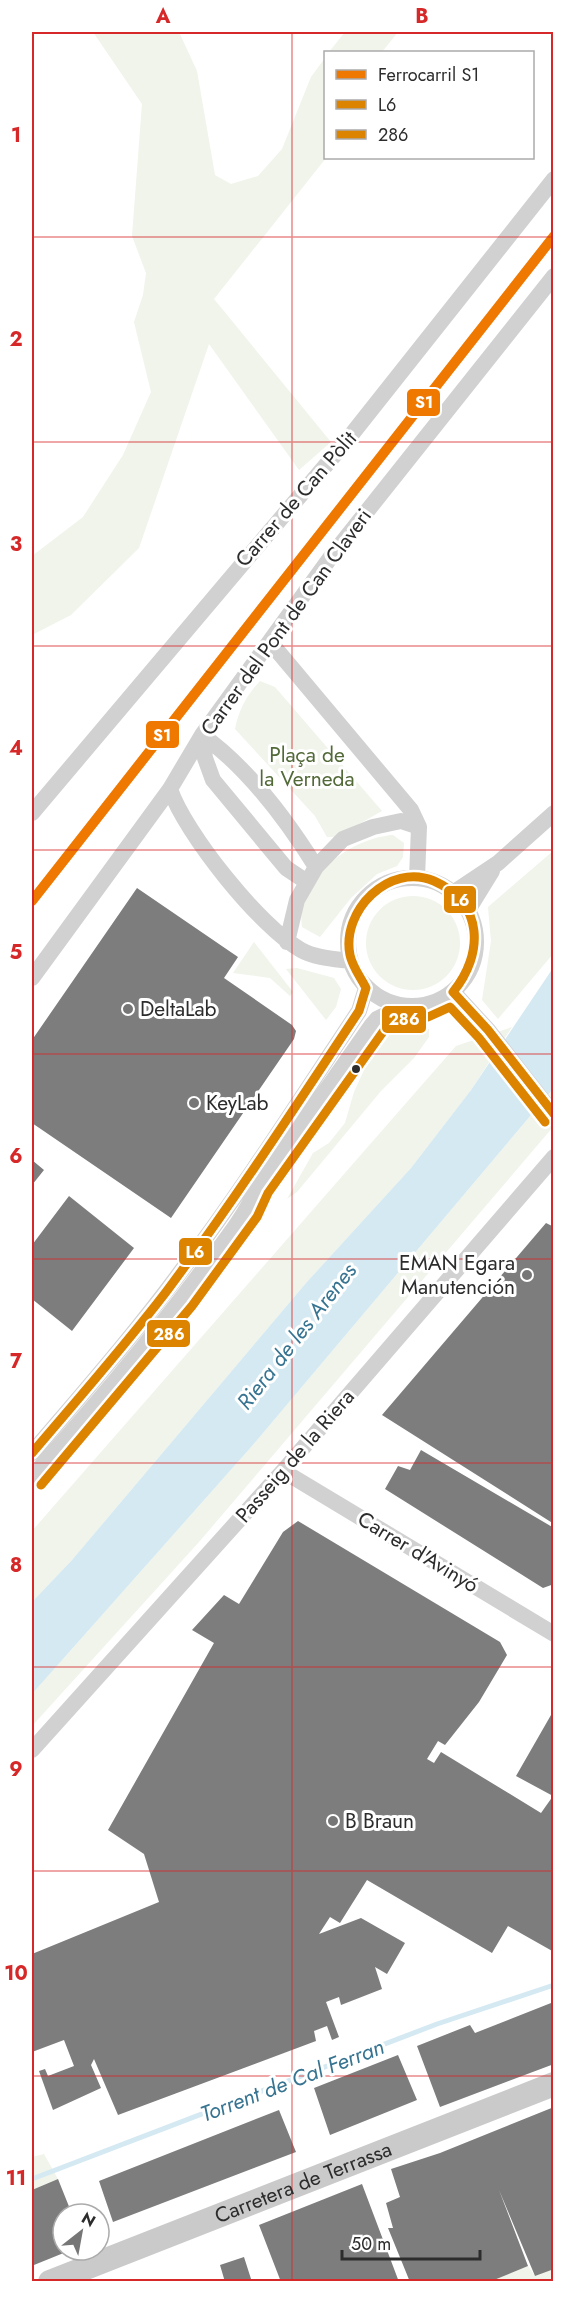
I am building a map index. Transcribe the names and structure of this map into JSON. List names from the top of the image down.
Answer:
{
  "streets": {
    "street": [
      "Carrer de Can Pòlit",
      "Carrer del Pont de Can Claveri",
      "Passeig de la Riera",
      "Carrer d'Avinyó",
      "Carretera de Terrassa"
    ]
  },
  "crossings": [
    ["Passeig de la Riera", "Carrer d'Avinyó"]
  ],
  "water": ["Riera de les Arenes", "Torrent de Cal Ferran"],
  "parks": ["Plaça de la Verneda"],
  "places": [
    "DeltaLab",
    "KeyLab",
    "EMAN Egara Manutención",
    "B Braun"
  ],
  "lines": ["rail line S1", "transit line L6", "transit line 286"],
  "legend": ["Ferrocarril S1", "L6", "286"],
  "scale_bar": "50 m",
  "north": "top right",
  "grid": {
    "columns": ["A", "B"],
    "rows": [
      "1",
      "2",
      "3",
      "4",
      "5",
      "6",
      "7",
      "8",
      "9",
      "10",
      "11"
    ]
  }
}
